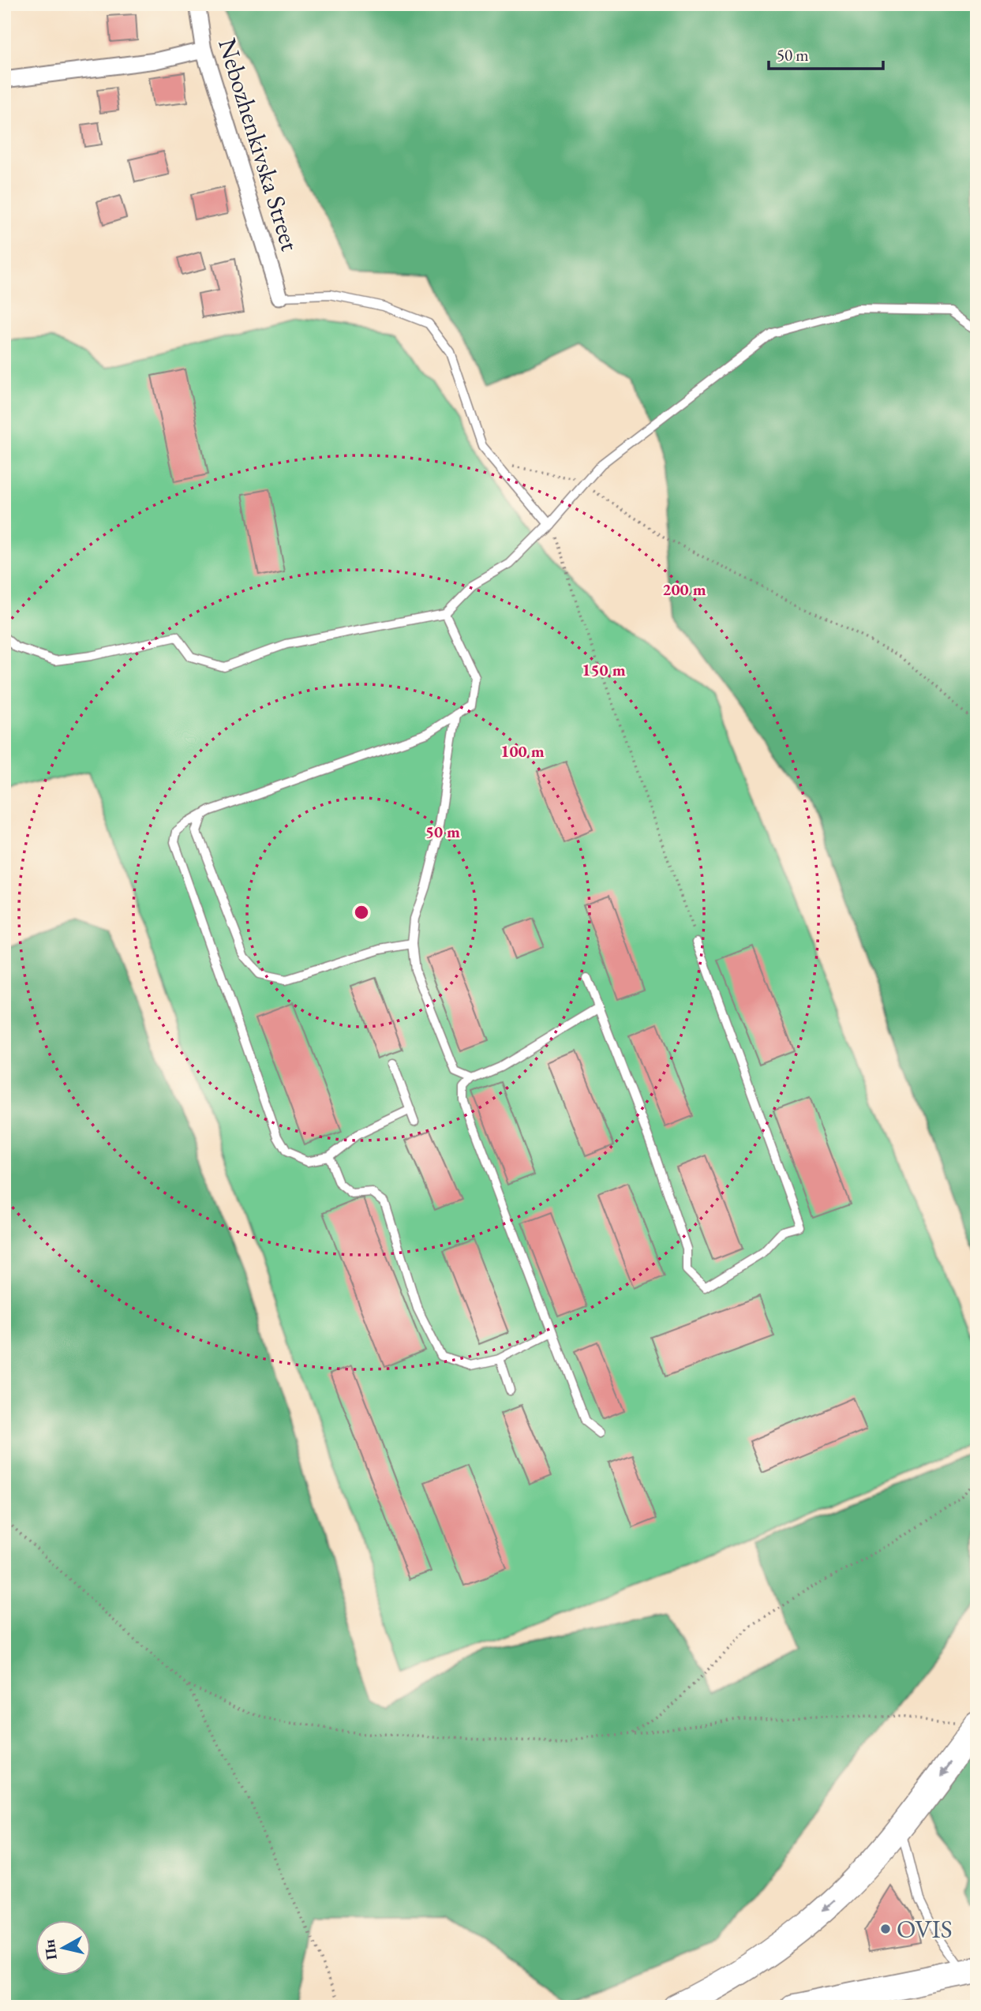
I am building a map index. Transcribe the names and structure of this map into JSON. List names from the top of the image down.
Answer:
{
  "streets": {
    "street": ["Nebozhenkivska Street"]
  },
  "places": ["OVIS"],
  "scale_bar": "50 m",
  "north": "left",
  "rings": [
    "200 m",
    "150 m",
    "100 m",
    "50 m"
  ]
}
